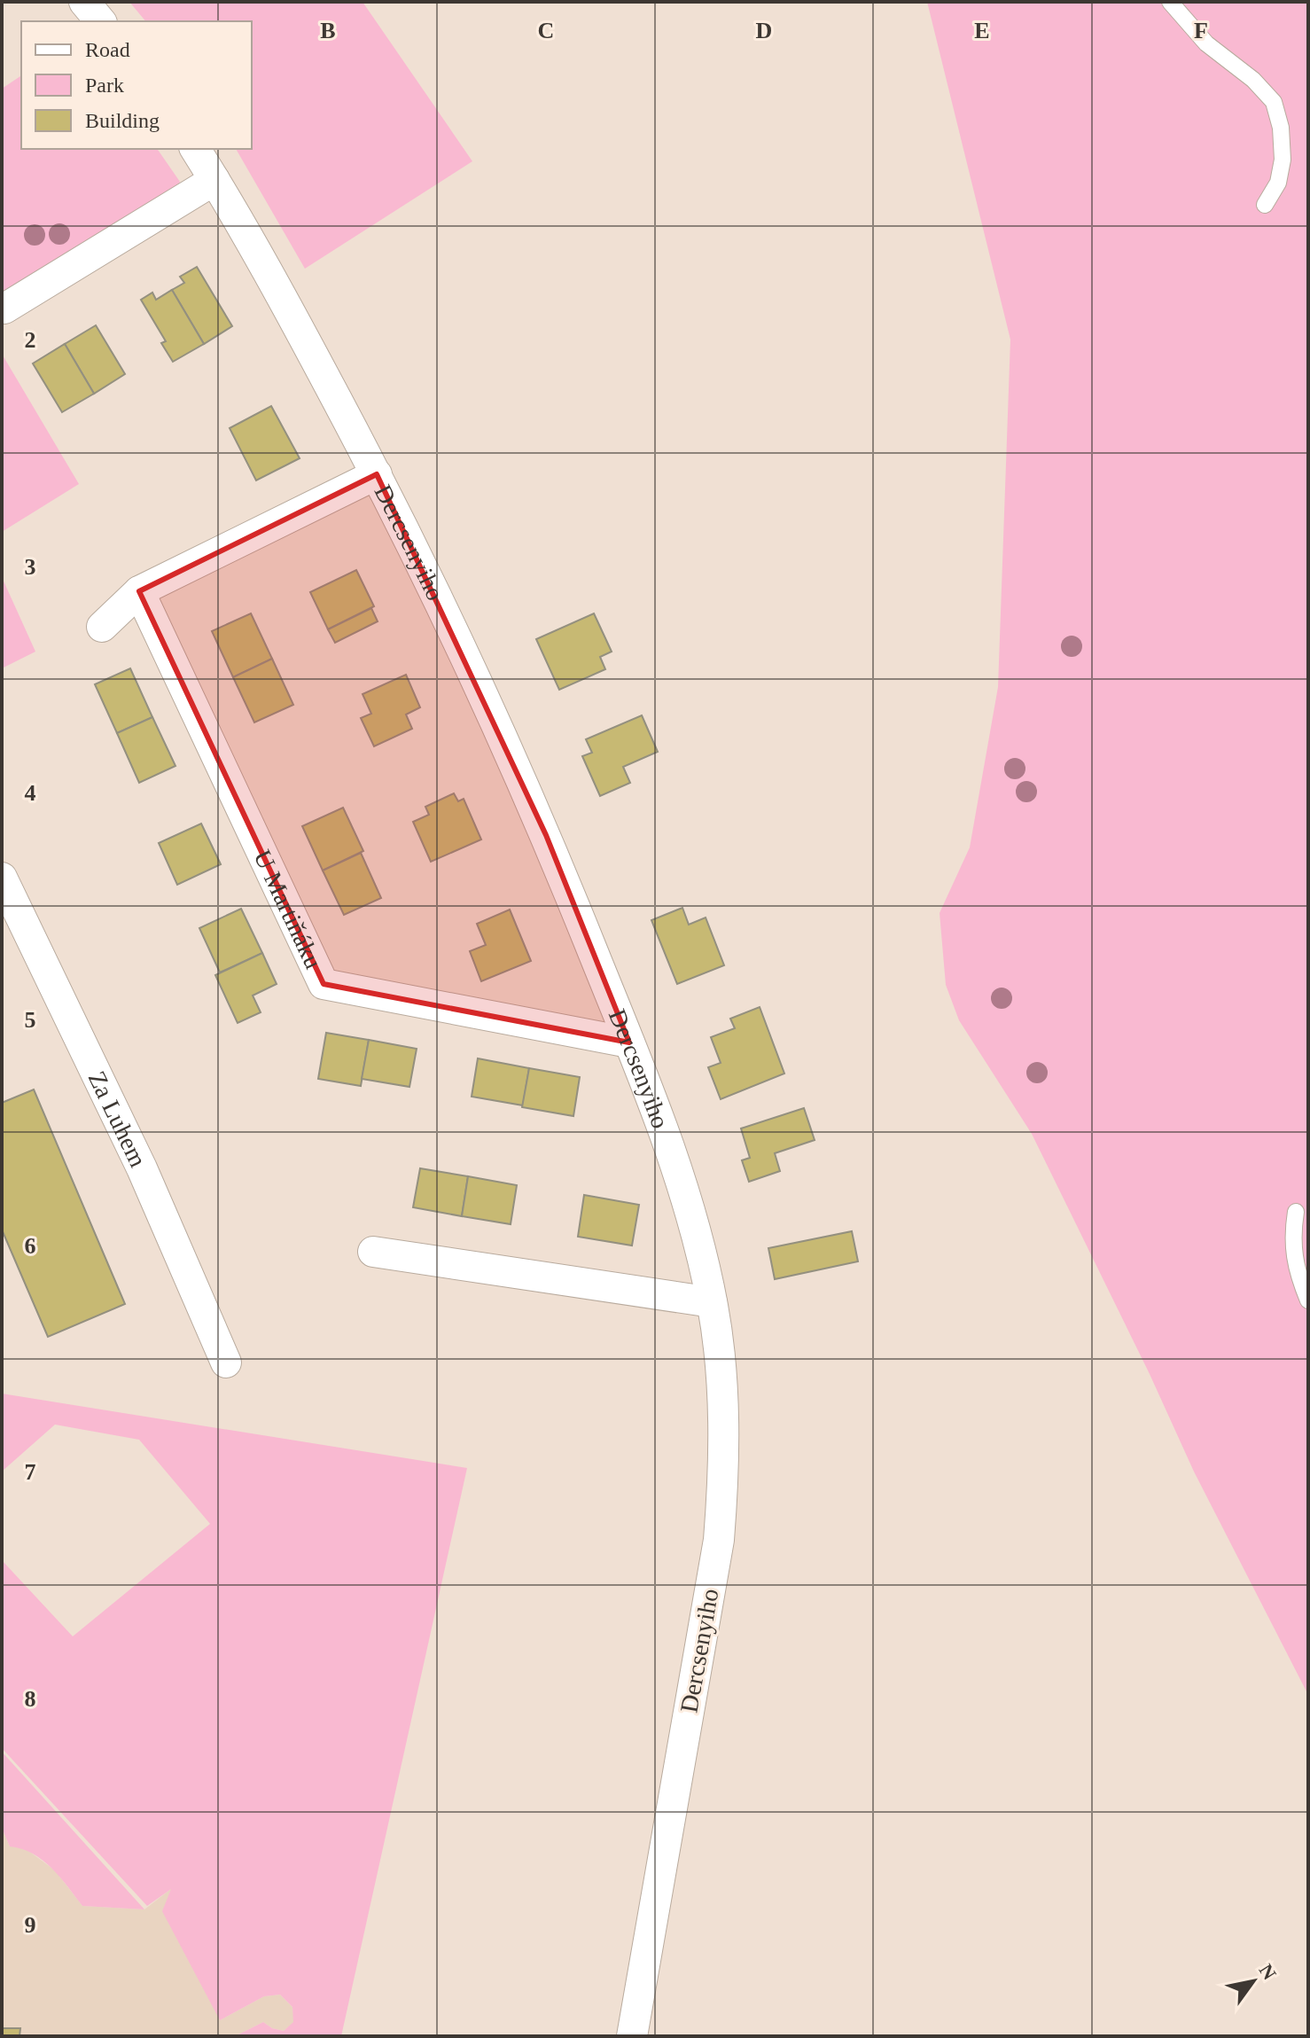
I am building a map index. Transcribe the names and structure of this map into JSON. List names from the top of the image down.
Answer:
{
  "streets": {
    "street": ["Dercsenyiho", "U Martiňáku", "Za Luhem"]
  },
  "crossings": [
    ["Dercsenyiho", "U Martiňáku"]
  ],
  "legend": ["Road", "Park", "Building"],
  "north": "top right",
  "grid": {
    "columns": [
      "B",
      "C",
      "D",
      "E",
      "F"
    ],
    "rows": [
      "2",
      "3",
      "4",
      "5",
      "6",
      "7",
      "8",
      "9"
    ]
  }
}
